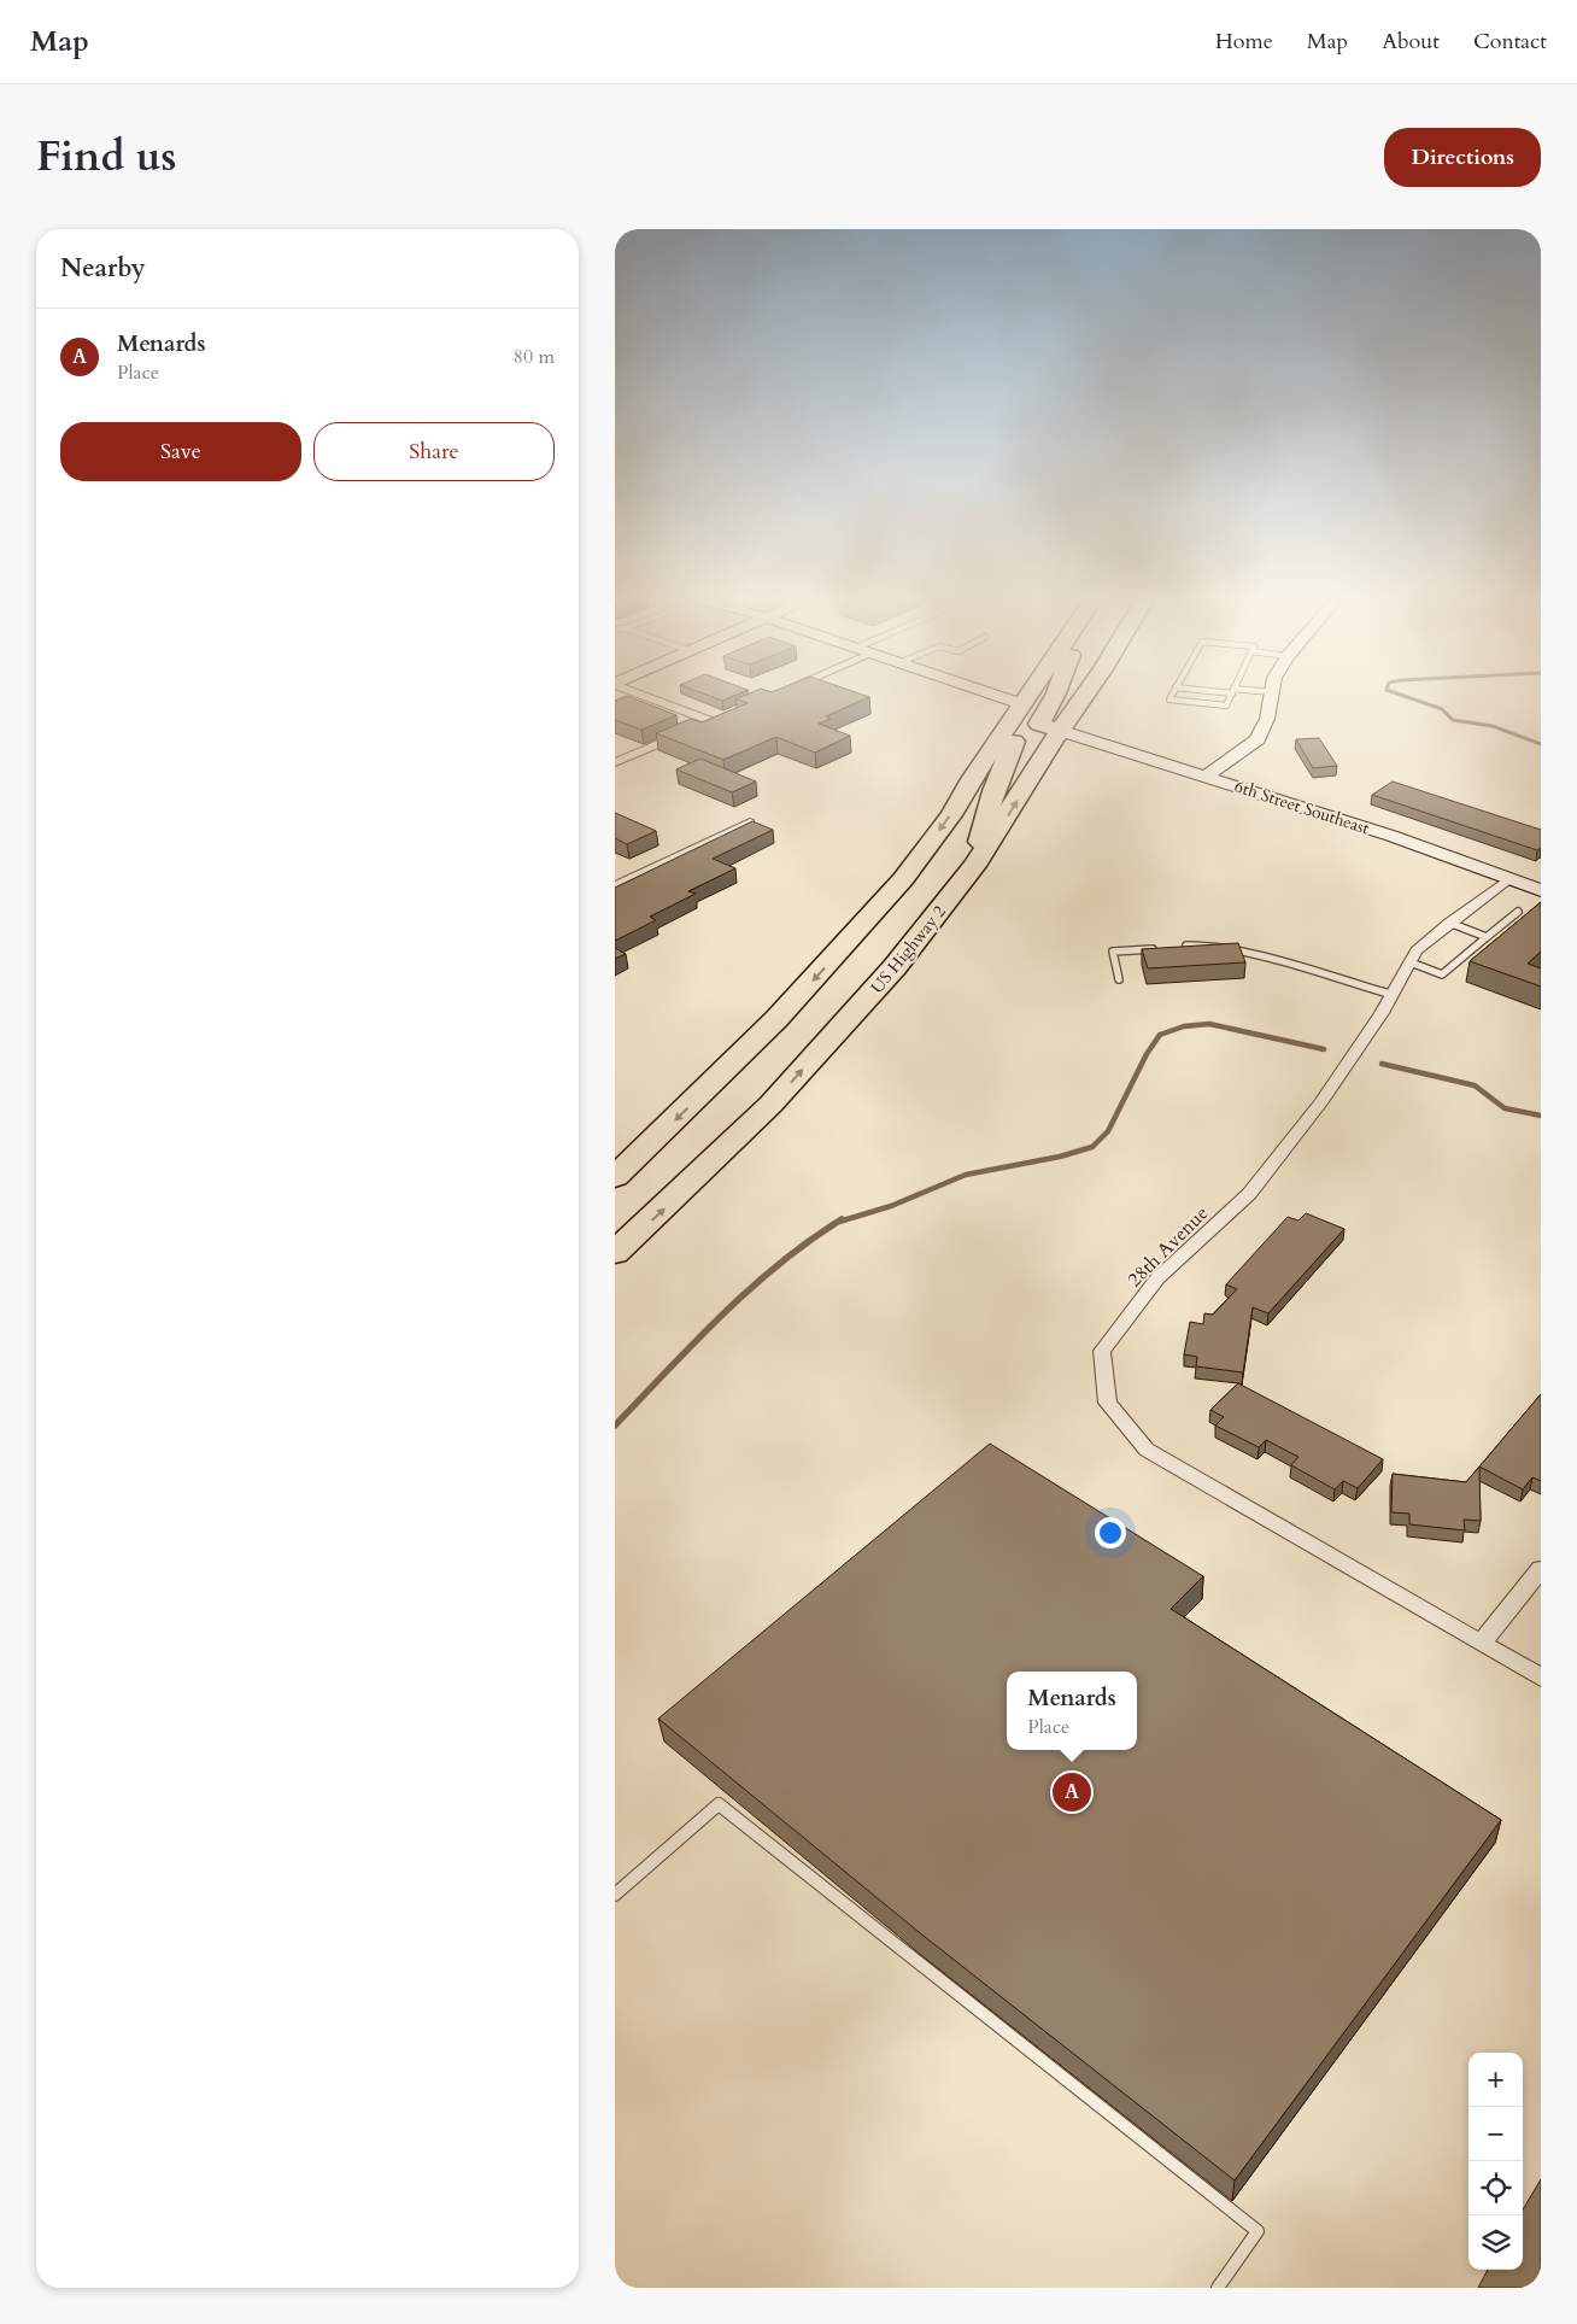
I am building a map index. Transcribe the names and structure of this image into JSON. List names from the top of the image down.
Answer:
{
  "streets": {
    "highway": ["US Highway 2"],
    "street": ["6th Street Southeast", "28th Avenue"]
  },
  "crossings": [
    ["6th Street Southeast", "US Highway 2"],
    ["6th Street Southeast", "28th Avenue"]
  ],
  "page": {
    "header": "Map",
    "nav": [
      "Home",
      "Map",
      "About",
      "Contact"
    ],
    "title": "Find us",
    "buttons": [
      "Directions",
      ["Save", "Share"]
    ],
    "heading": "Nearby",
    "list": [
      {
        "mark": "A",
        "name": "Menards",
        "note": "Place",
        "value": "80 m"
      }
    ],
    "popup": ["Menards", "Place"],
    "pins": "A",
    "map_buttons": ["+", "−"]
  }
}
